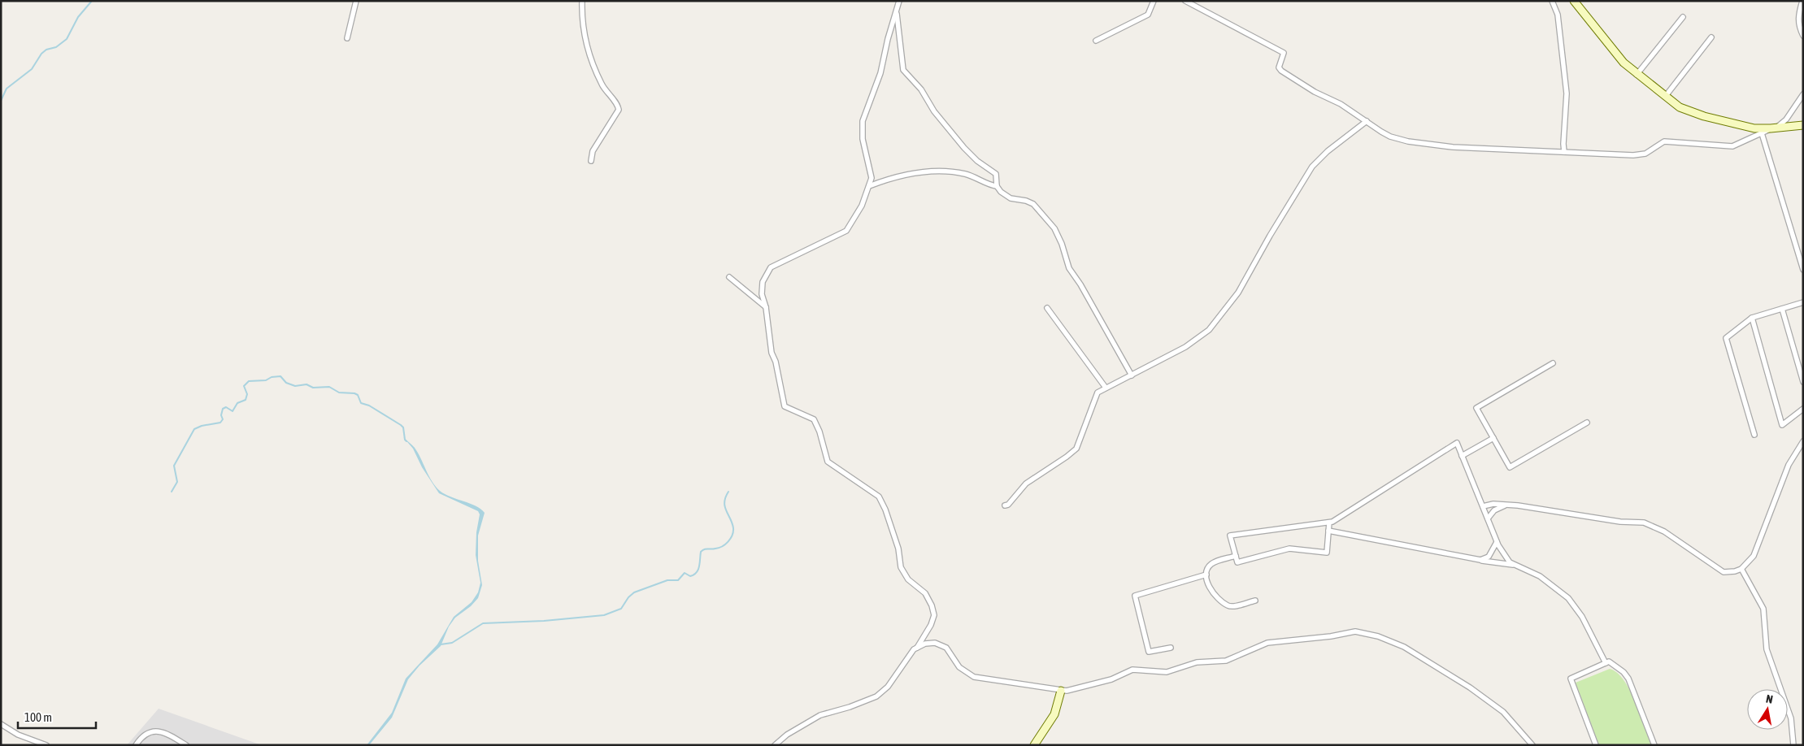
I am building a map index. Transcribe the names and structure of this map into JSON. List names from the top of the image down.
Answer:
{
  "scale_bar": "100 m",
  "north": "top"
}
